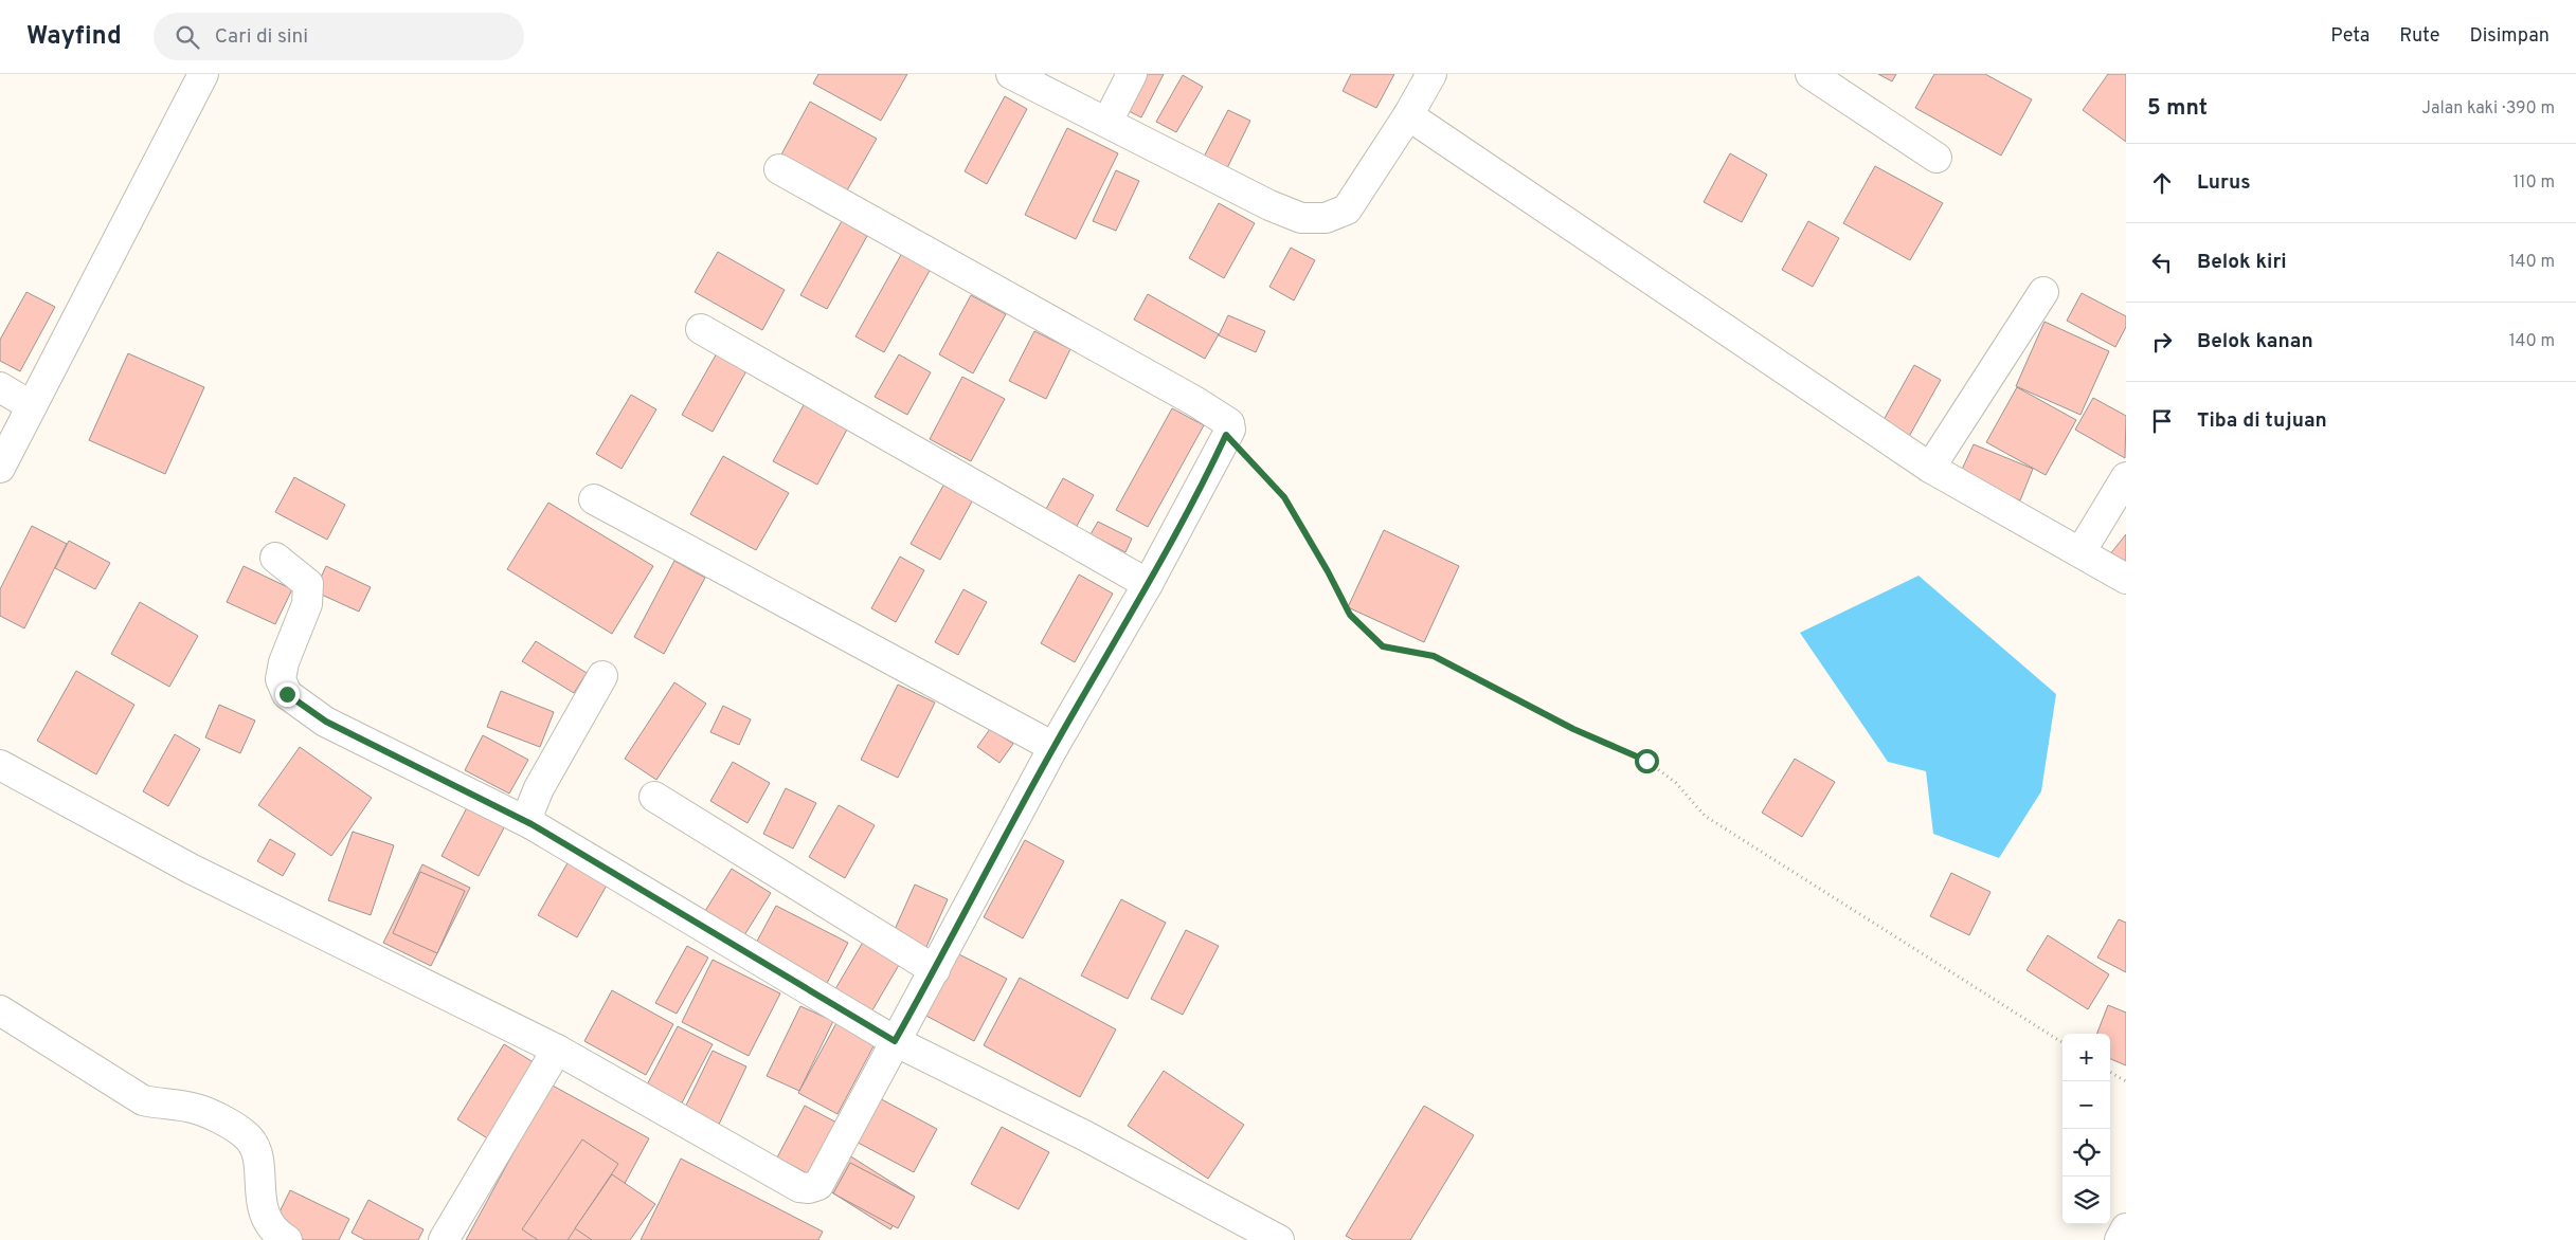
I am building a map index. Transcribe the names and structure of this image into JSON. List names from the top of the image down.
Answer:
{
  "page": {
    "header": "Wayfind",
    "search": "Cari di sini",
    "nav": ["Peta", "Rute", "Disimpan"],
    "heading": ["5 mnt", "Jalan kaki · 390 m"],
    "list": [
      ["Lurus", "110 m"],
      ["Belok kiri", "140 m"],
      ["Belok kanan", "140 m"],
      "Tiba di tujuan"
    ],
    "map_buttons": ["+", "−"]
  }
}
